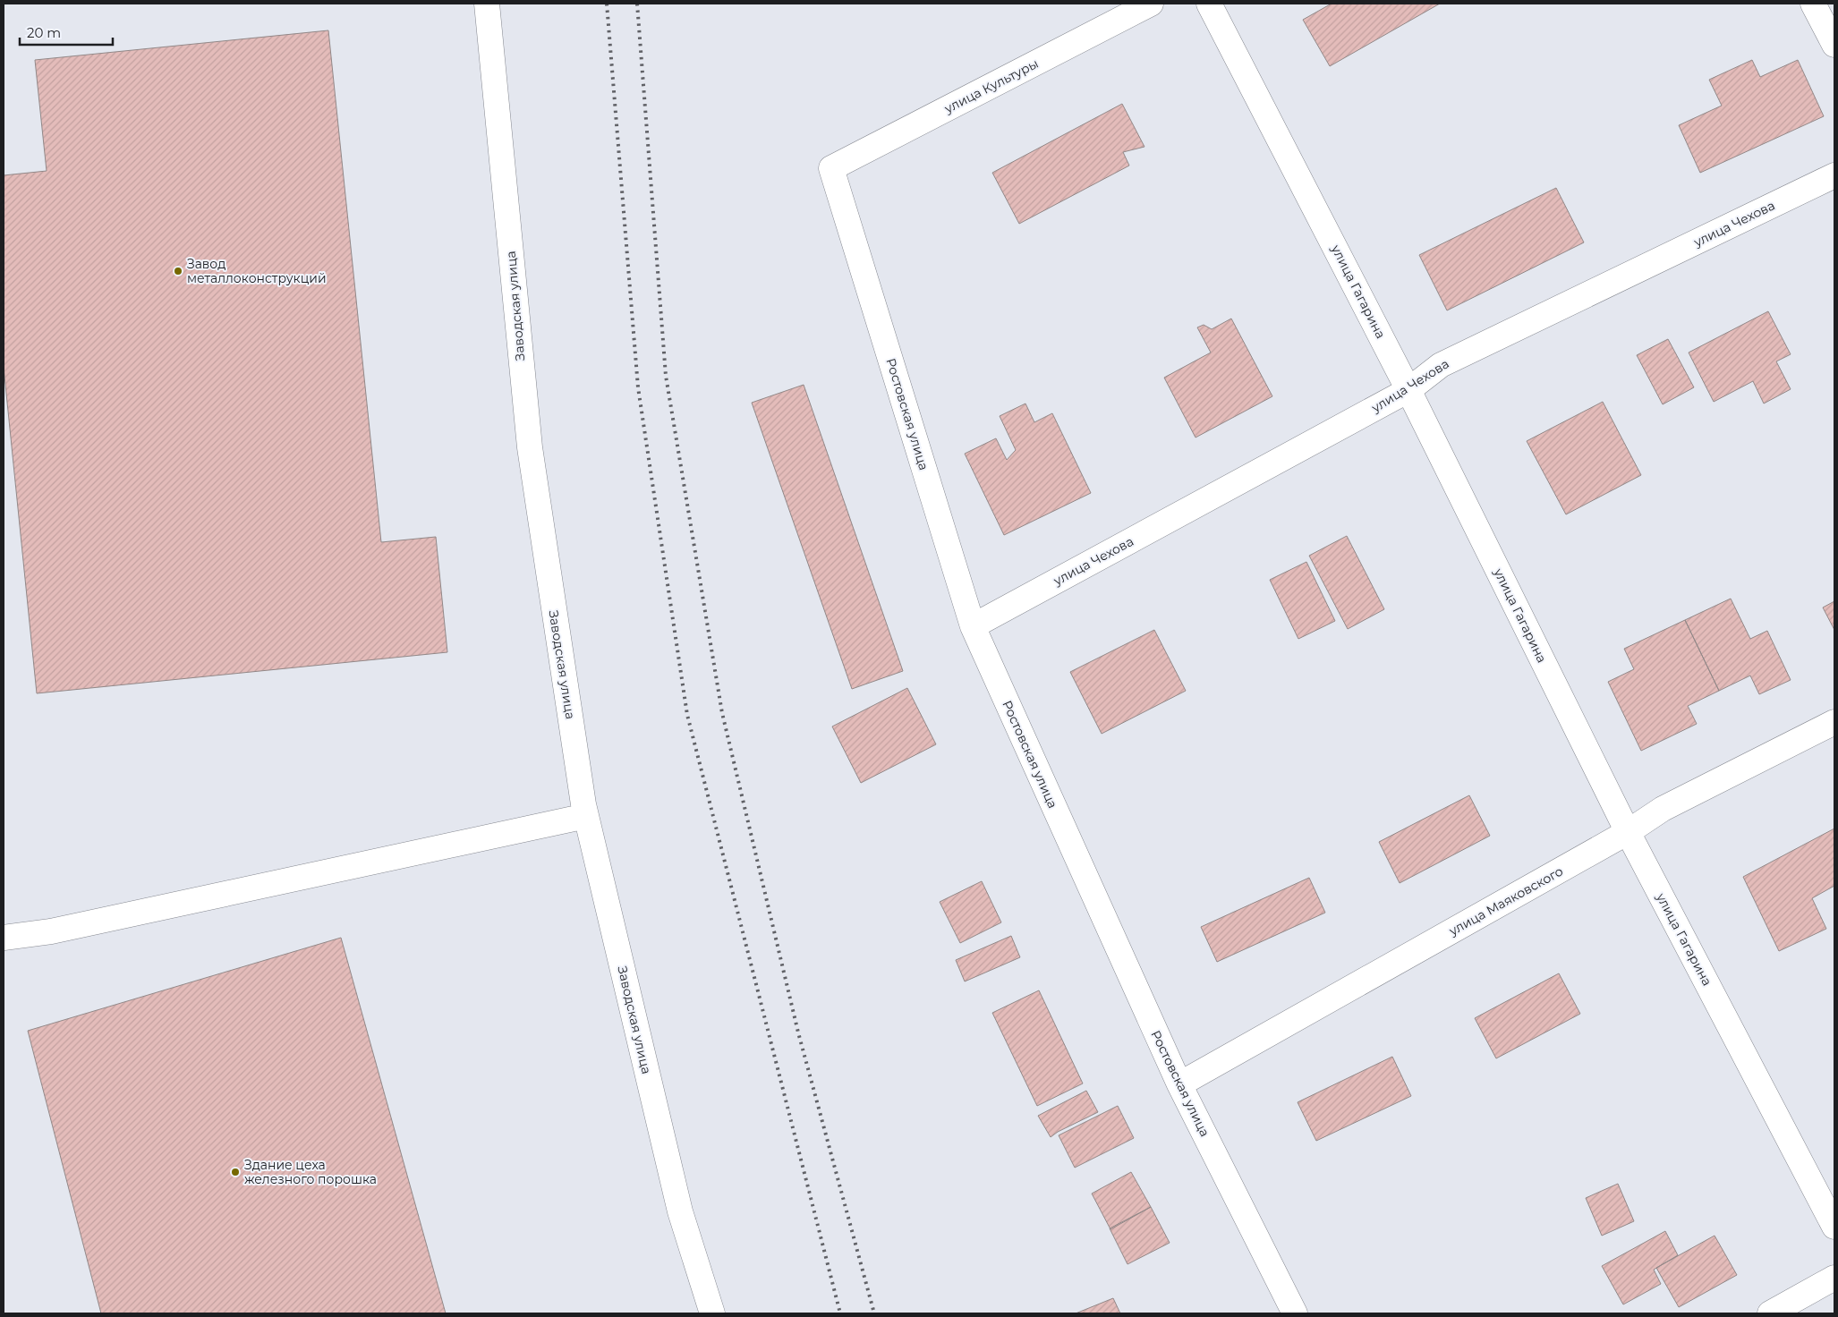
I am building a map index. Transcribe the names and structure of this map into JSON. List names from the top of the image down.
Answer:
{
  "streets": {
    "street": [
      "улица Культуры",
      "улица Чехова",
      "улица Гагарина",
      "Заводская улица",
      "Ростовская улица",
      "улица Маяковского"
    ]
  },
  "crossings": [
    ["улица Культуры", "Ростовская улица"],
    ["улица Чехова", "улица Гагарина"],
    ["улица Чехова", "Ростовская улица"],
    ["улица Гагарина", "улица Маяковского"],
    ["Ростовская улица", "улица Маяковского"]
  ],
  "places": ["Завод металлоконструкций", "Здание цеха железного порошка"],
  "scale_bar": "20 m"
}
